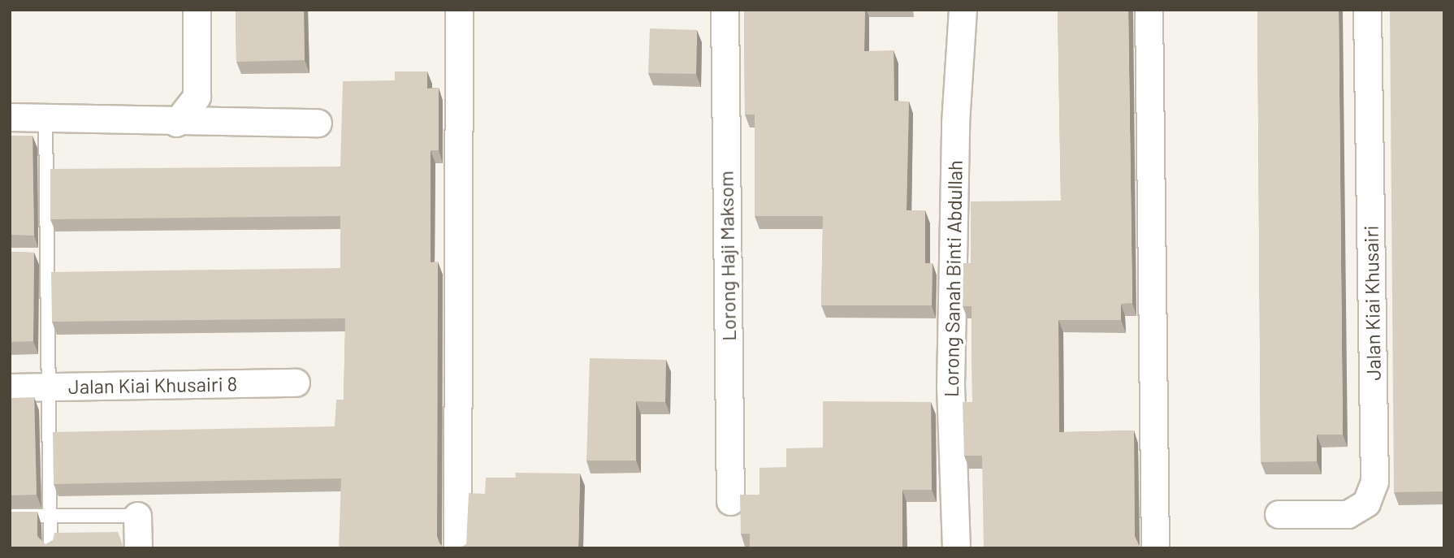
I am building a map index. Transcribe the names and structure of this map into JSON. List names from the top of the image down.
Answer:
{
  "streets": {
    "street": [
      "Lorong Haji Maksom",
      "Lorong Sanah Binti Abdullah",
      "Jalan Kiai Khusairi",
      "Jalan Kiai Khusairi 8"
    ]
  }
}
